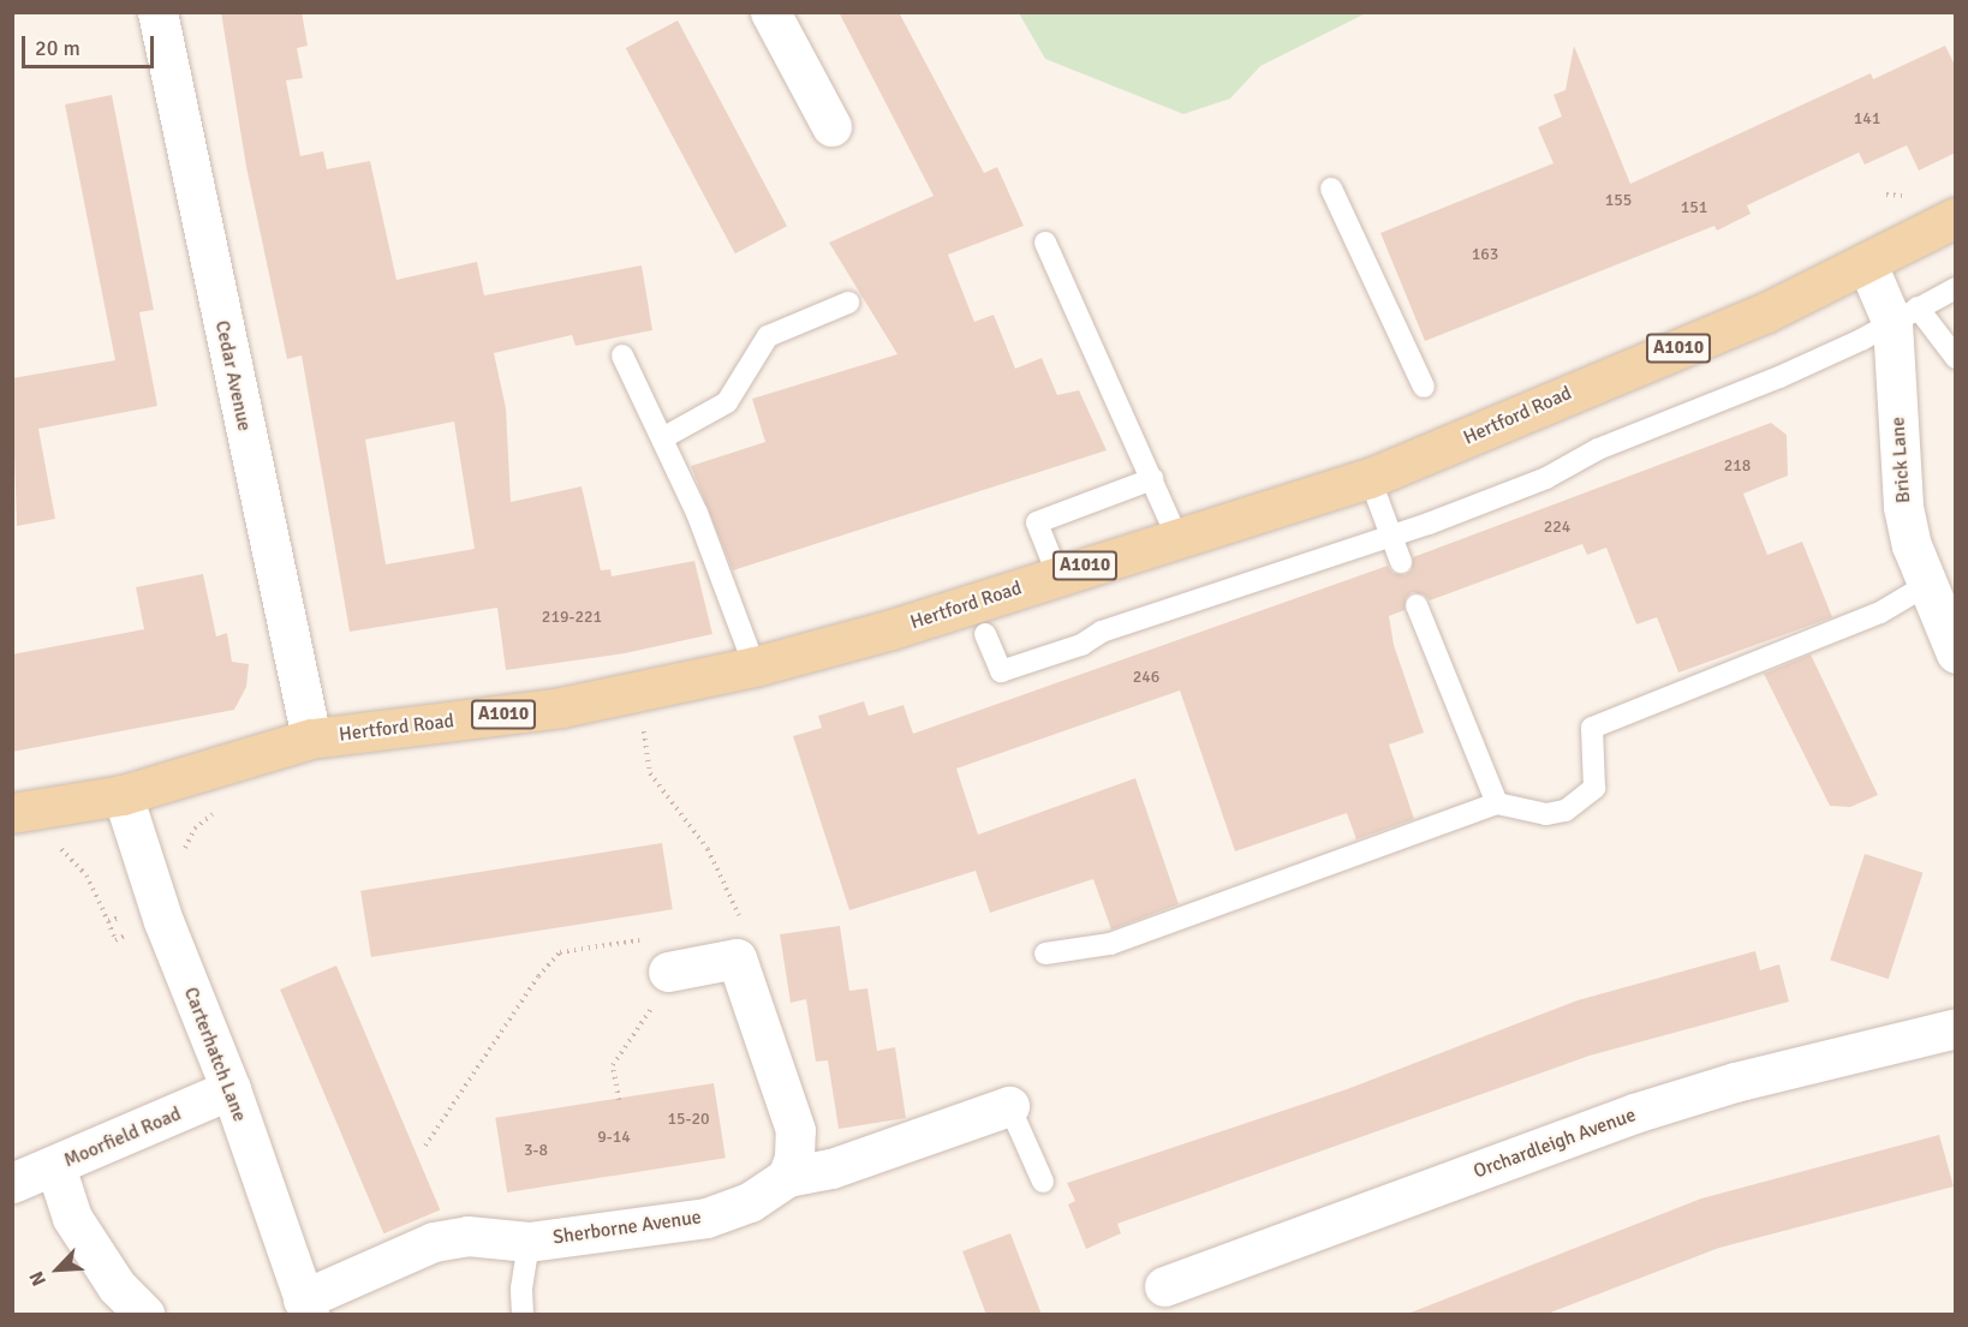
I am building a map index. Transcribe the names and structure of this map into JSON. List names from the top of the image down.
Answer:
{
  "streets": {
    "main road": ["A1010", "Hertford Road"],
    "street": [
      "Cedar Avenue",
      "Brick Lane",
      "Carterhatch Lane",
      "Moorfield Road",
      "Orchardleigh Avenue",
      "Sherborne Avenue"
    ]
  },
  "crossings": [
    ["Cedar Avenue", "Hertford Road"],
    ["Hertford Road", "Brick Lane"],
    ["Hertford Road", "Carterhatch Lane"],
    ["Carterhatch Lane", "Moorfield Road"],
    ["Carterhatch Lane", "Sherborne Avenue"]
  ],
  "house_numbers": [
    "141",
    "155",
    "151",
    "163",
    "218",
    "224",
    "219-221",
    "246",
    "15-20",
    "9-14",
    "3-8"
  ],
  "scale_bar": "20 m",
  "north": "bottom left"
}
